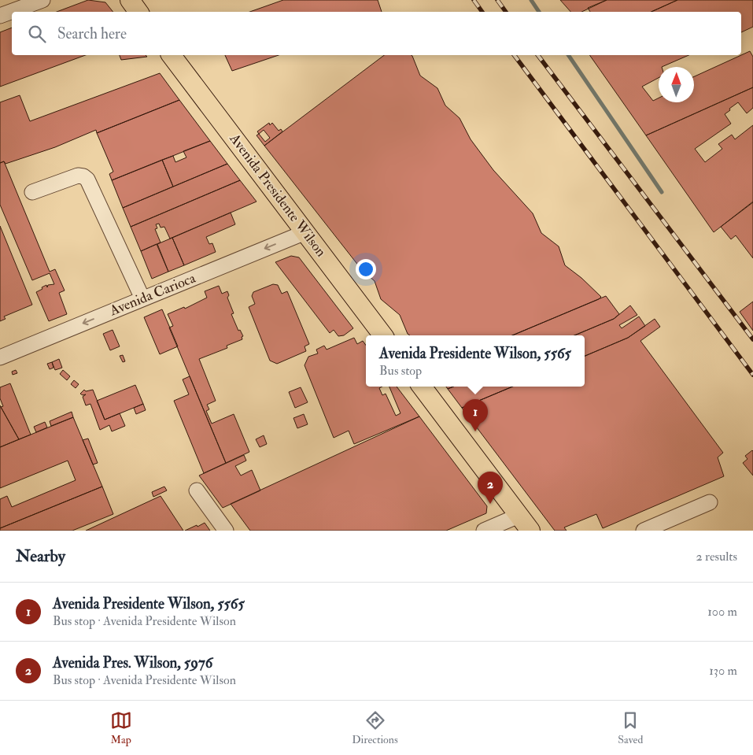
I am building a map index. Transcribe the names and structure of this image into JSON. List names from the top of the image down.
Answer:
{
  "streets": {
    "main road": ["Avenida Presidente Wilson"],
    "street": ["Avenida Carioca"]
  },
  "crossings": [
    ["Avenida Presidente Wilson", "Avenida Carioca"]
  ],
  "one_way": ["Avenida Carioca"],
  "north": "top",
  "page": {
    "search": "Search here",
    "popup": ["Avenida Presidente Wilson, 5565", "Bus stop"],
    "pins": ["1", "2"],
    "heading": ["Nearby", "2 results"],
    "list": [
      {
        "mark": "1",
        "name": "Avenida Presidente Wilson, 5565",
        "note": "Bus stop · Avenida Presidente Wilson",
        "value": "100 m"
      },
      {
        "mark": "2",
        "name": "Avenida Pres. Wilson, 5976",
        "note": "Bus stop · Avenida Presidente Wilson",
        "value": "130 m"
      }
    ],
    "nav": ["Map", "Directions", "Saved"]
  }
}
